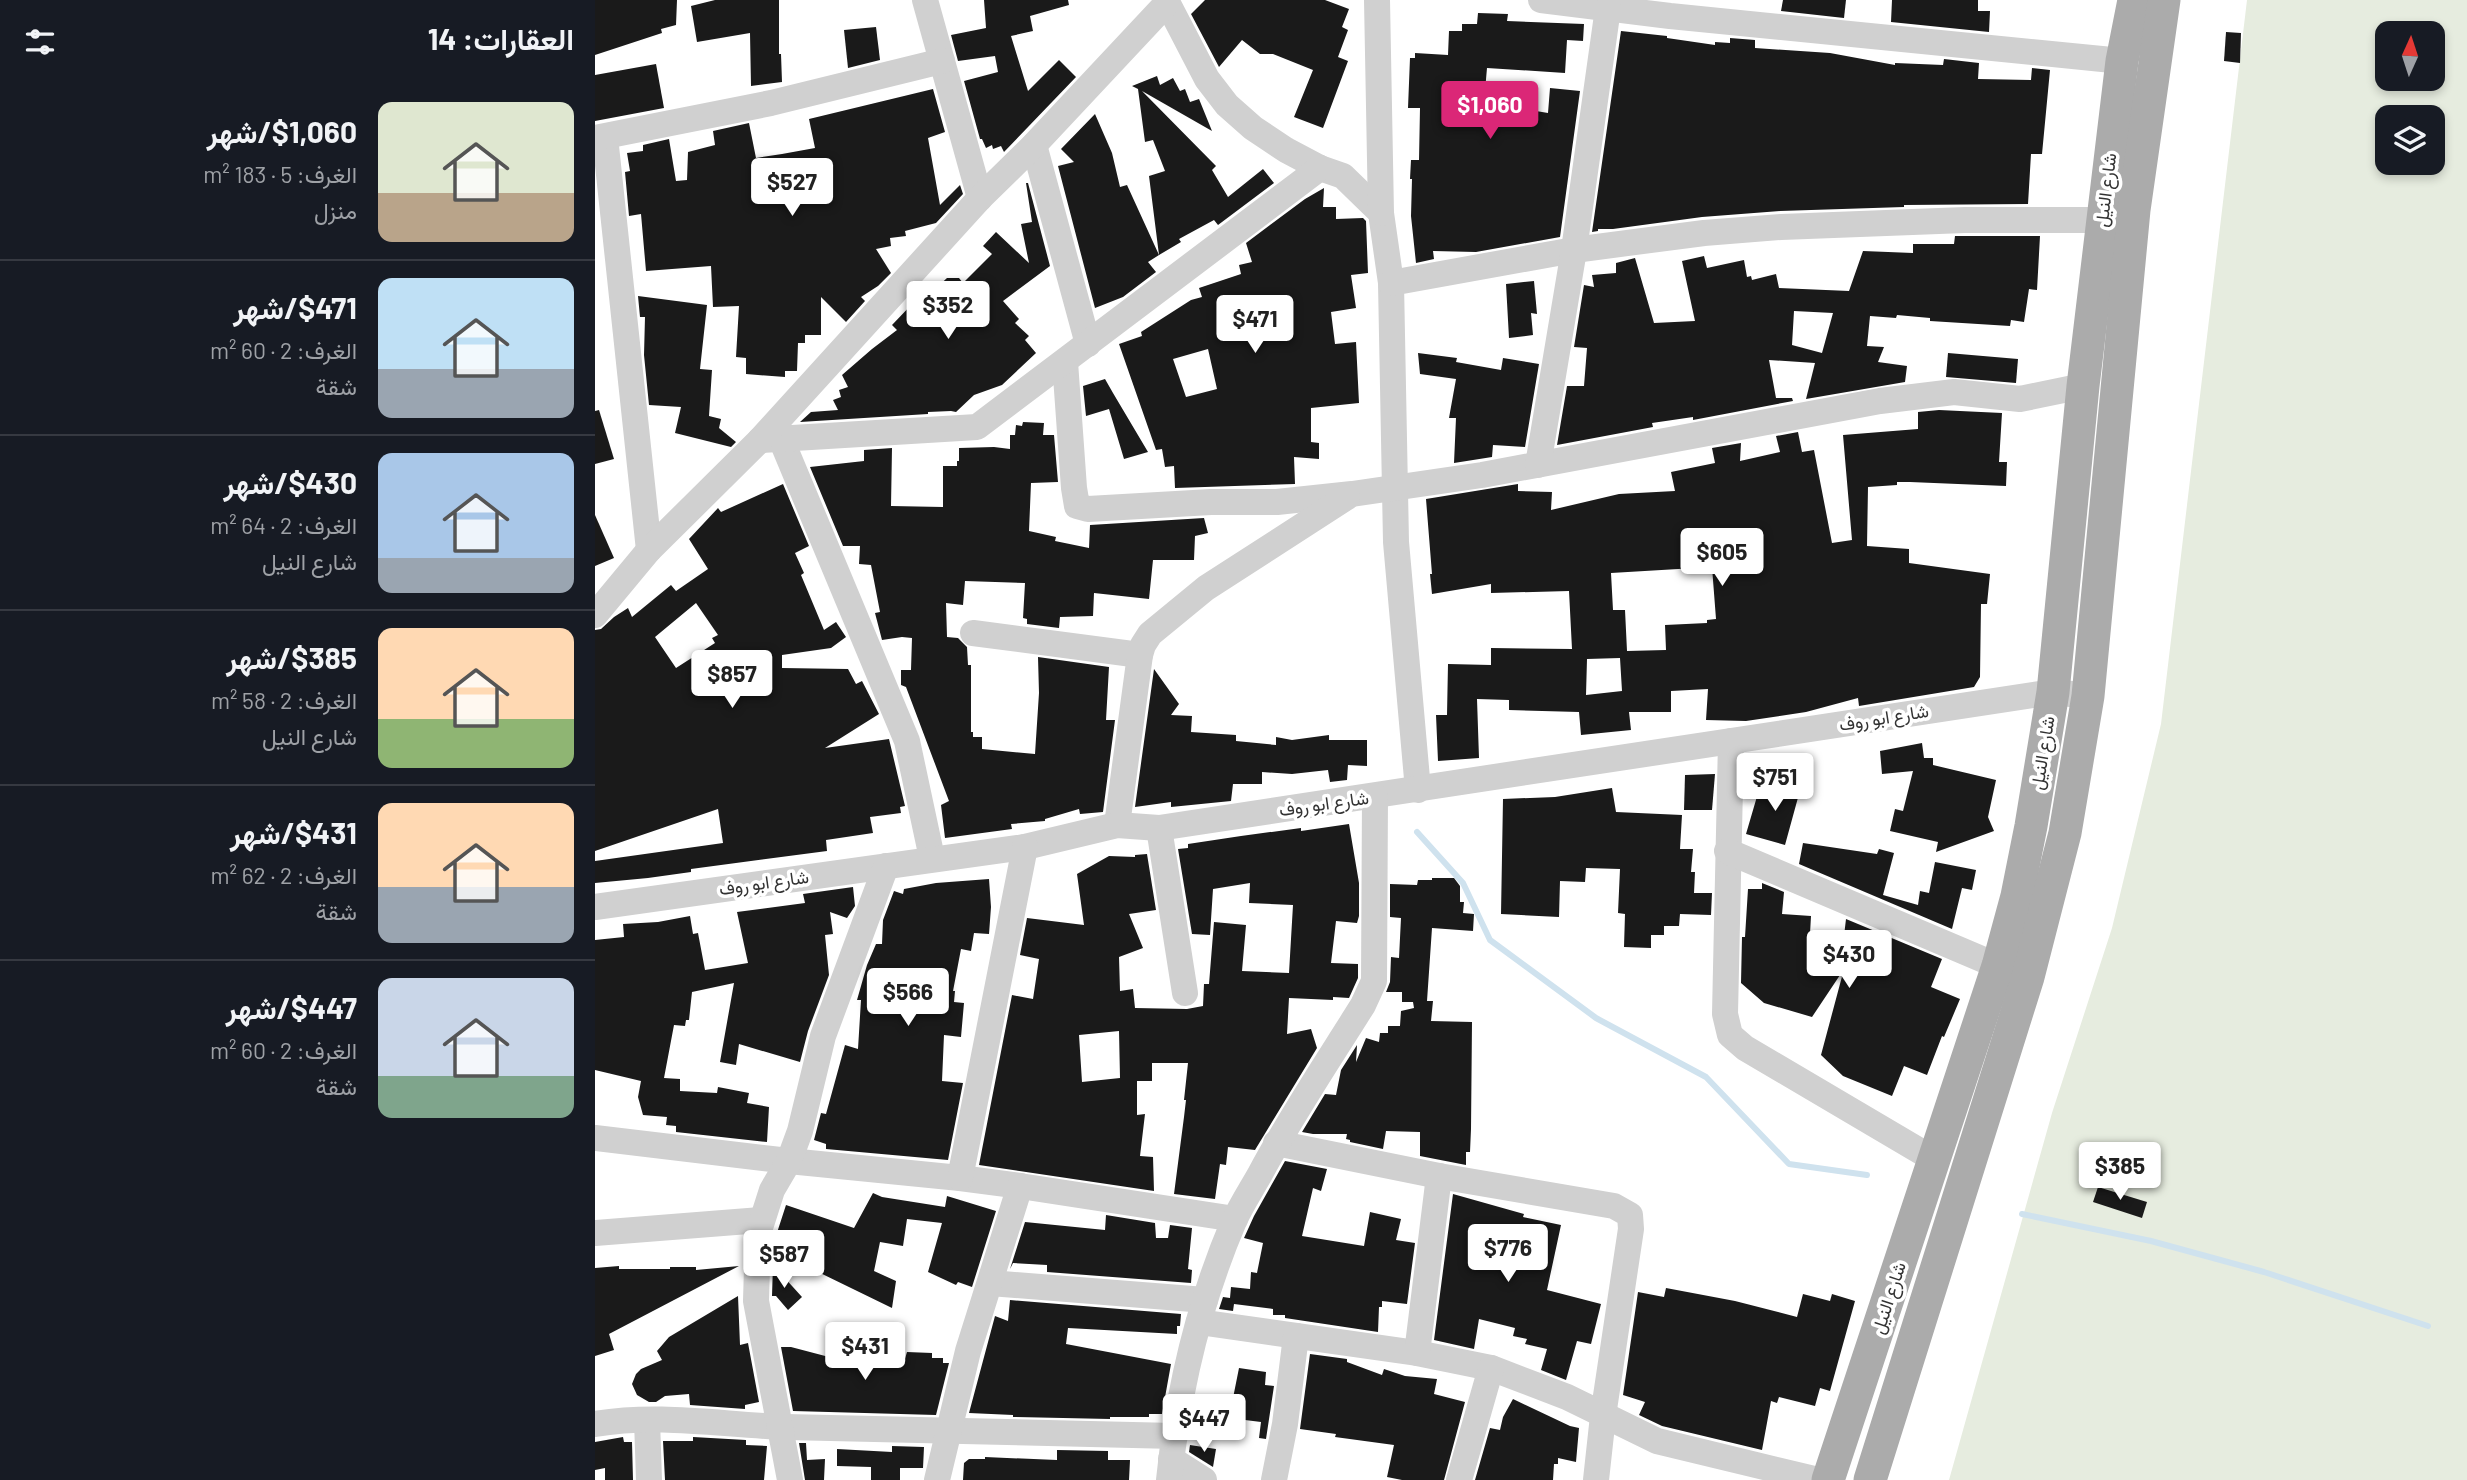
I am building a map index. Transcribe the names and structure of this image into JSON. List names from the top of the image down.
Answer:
{
  "streets": {
    "main road": ["شارع النيل"],
    "street": ["شارع ابو روف"]
  },
  "crossings": [
    ["شارع النيل", "شارع ابو روف"]
  ],
  "north": "top",
  "page": {
    "heading": "العقارات: 14",
    "price": [
      "$1,060",
      "$527",
      "$352",
      "$471",
      "$605",
      "$857",
      "$751",
      "$430",
      "$566",
      "$385",
      "$776",
      "$587",
      "$431",
      "$447"
    ],
    "list": [
      {
        "name": "$1,060/شهر",
        "note": "الغرف: 5 · 183 m² · منزل"
      },
      {
        "name": "$471/شهر",
        "note": "الغرف: 2 · 60 m² · شقة"
      },
      {
        "name": "$430/شهر",
        "note": "الغرف: 2 · 64 m² · شارع النيل"
      },
      {
        "name": "$385/شهر",
        "note": "الغرف: 2 · 58 m² · شارع النيل"
      },
      {
        "name": "$431/شهر",
        "note": "الغرف: 2 · 62 m² · شقة"
      },
      {
        "name": "$447/شهر",
        "note": "الغرف: 2 · 60 m² · شقة"
      }
    ]
  }
}
